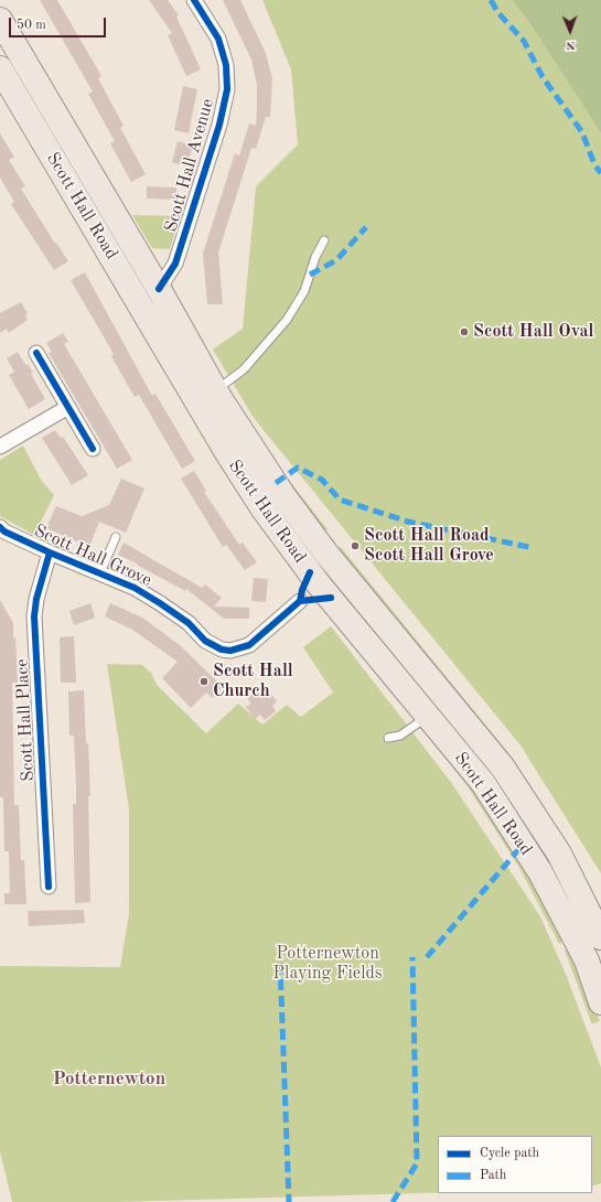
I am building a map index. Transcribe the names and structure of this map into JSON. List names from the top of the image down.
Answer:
{
  "streets": {
    "highway": ["Scott Hall Road"],
    "street": ["Scott Hall Avenue", "Scott Hall Grove", "Scott Hall Place"]
  },
  "crossings": [
    ["Scott Hall Avenue", "Scott Hall Road"],
    ["Scott Hall Grove", "Scott Hall Place"]
  ],
  "districts": ["Potternewton"],
  "parks": ["Potternewton Playing Fields"],
  "places": ["Scott Hall Oval", "Scott Hall Road Scott Hall Grove", "Scott Hall Church"],
  "legend": ["Cycle path", "Path"],
  "scale_bar": "50 m",
  "north": "bottom"
}
